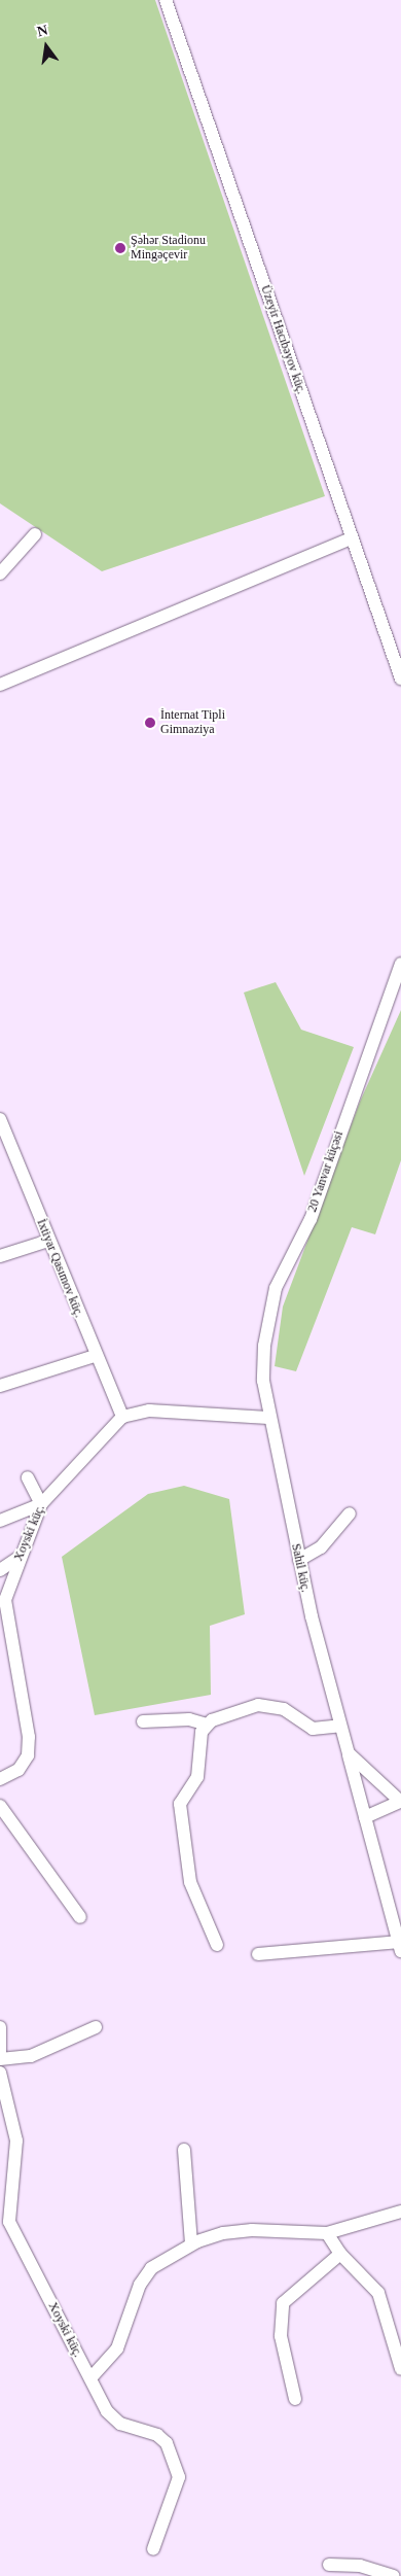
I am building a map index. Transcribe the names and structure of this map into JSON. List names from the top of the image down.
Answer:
{
  "streets": {
    "street": [
      "Üzeyir Hacıbəyov küç.",
      "20 Yanvar küçəsi",
      "İxtiyar Qasımov küç.",
      "Xoyski küç.",
      "Sahil küç."
    ]
  },
  "crossings": [
    ["20 Yanvar küçəsi", "Sahil küç."],
    ["İxtiyar Qasımov küç.", "Xoyski küç."]
  ],
  "places": ["Şəhər Stadionu Mingəçevir", "İnternat Tipli Gimnaziya"],
  "north": "top"
}
